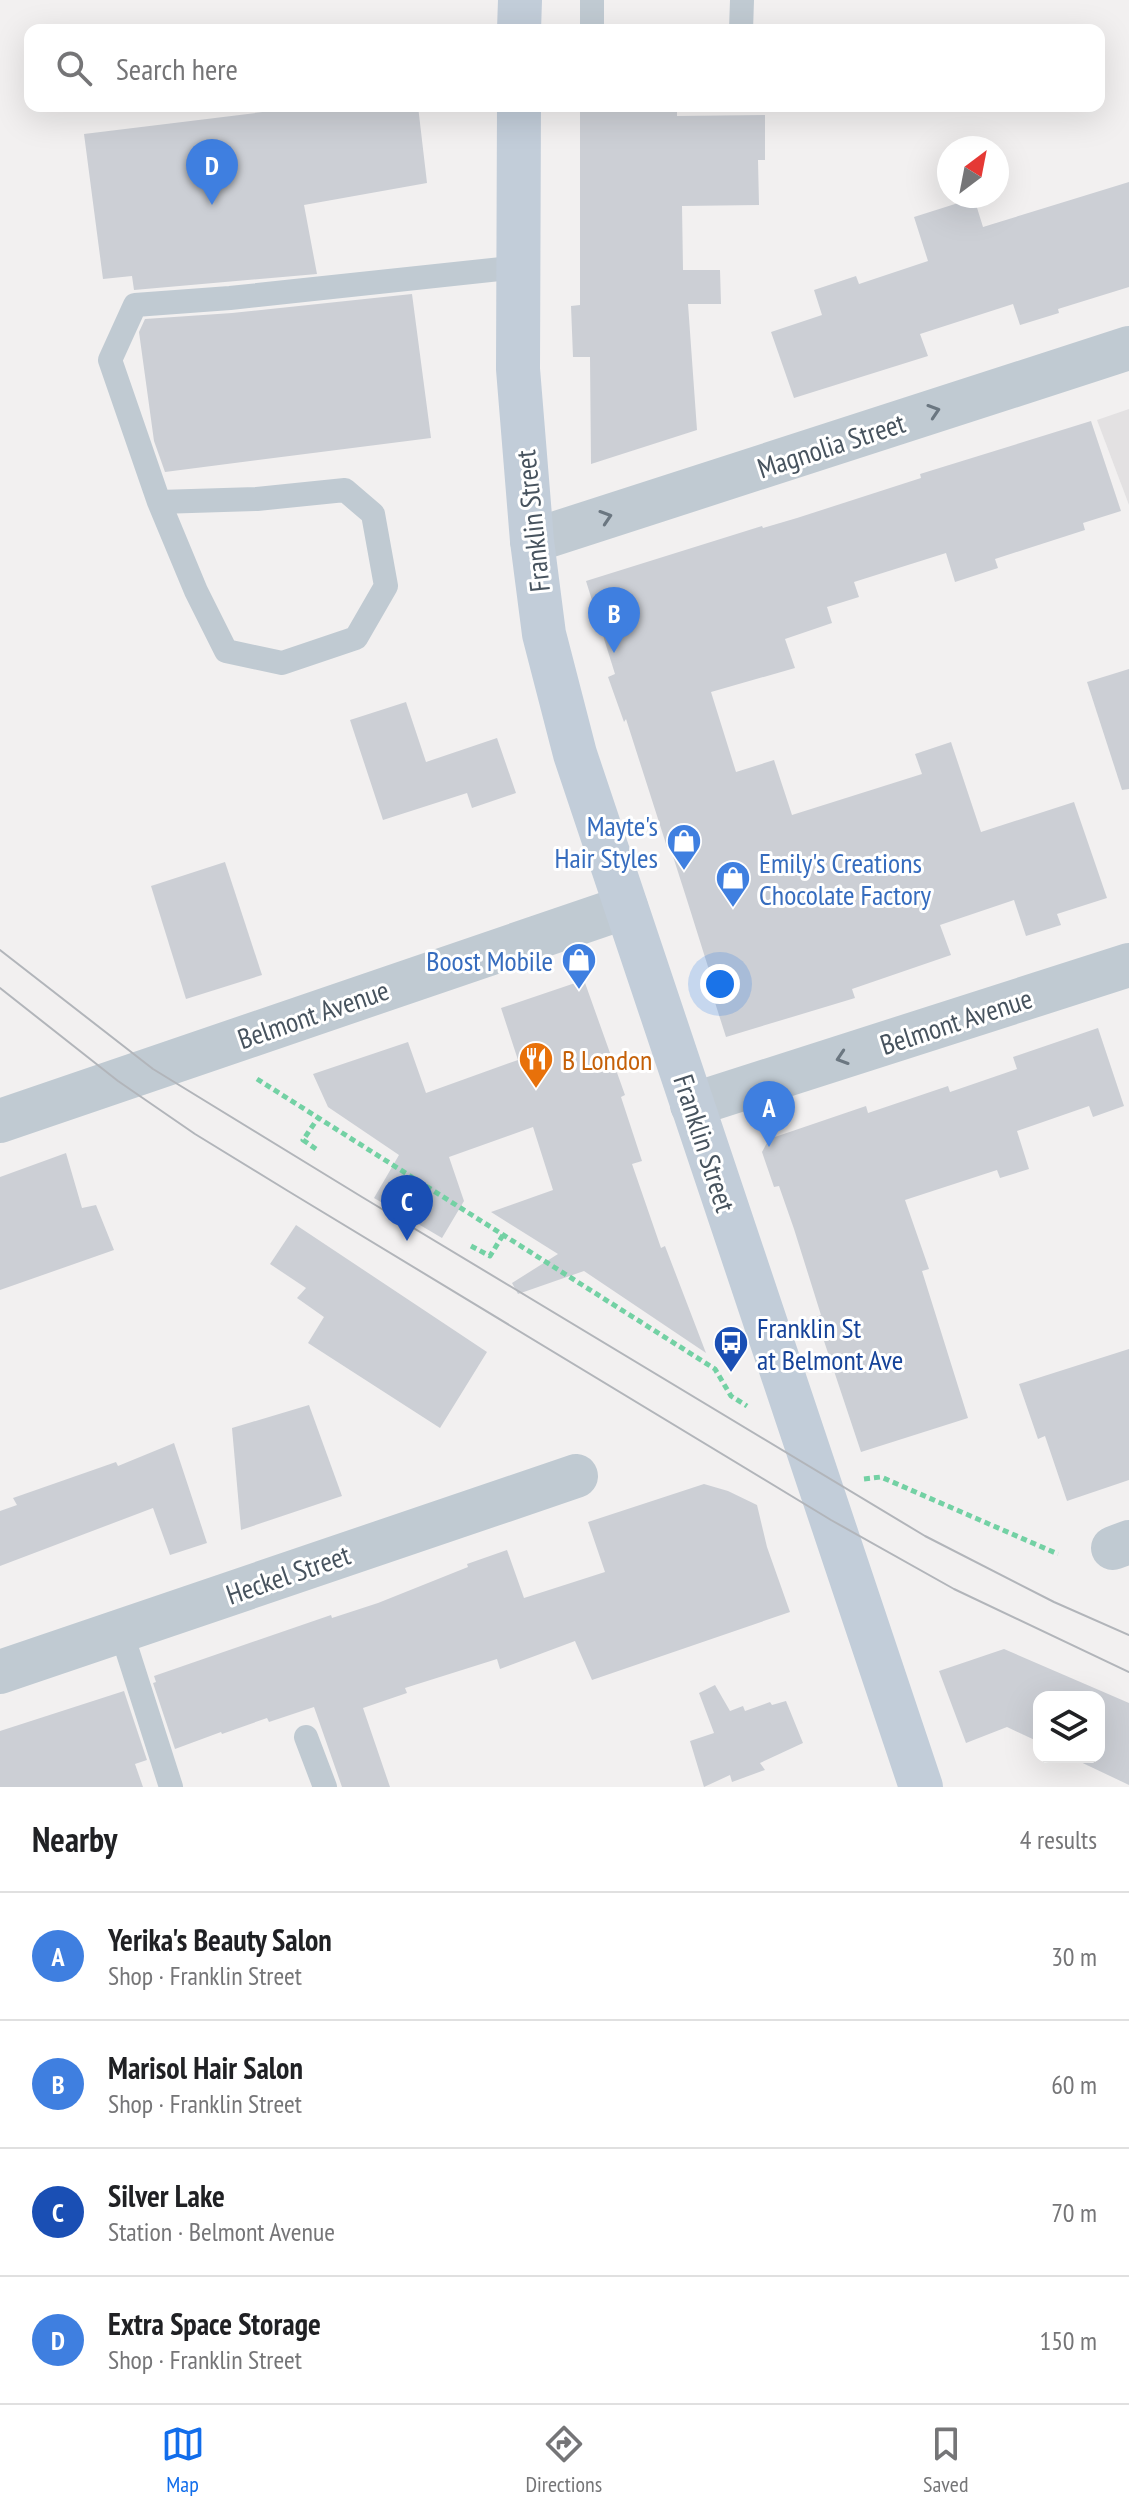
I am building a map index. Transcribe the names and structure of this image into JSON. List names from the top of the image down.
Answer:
{
  "streets": {
    "main road": ["Franklin Street"],
    "street": ["Magnolia Street", "Belmont Avenue", "Heckel Street"]
  },
  "crossings": [
    ["Magnolia Street", "Franklin Street"],
    ["Franklin Street", "Belmont Avenue"]
  ],
  "one_way": ["Magnolia Street", "Belmont Avenue"],
  "places": {
    "shop": ["Mayte's Hair Styles", "Emily's Creations Chocolate Factory", "Boost Mobile"],
    "restaurant": ["B London"],
    "bus stop": ["Franklin St at Belmont Ave"]
  },
  "north": "top right",
  "page": {
    "search": "Search here",
    "pins": [
      "D",
      "B",
      "A",
      "C"
    ],
    "heading": ["Nearby", "4 results"],
    "list": [
      {
        "mark": "A",
        "name": "Yerika's Beauty Salon",
        "note": "Shop · Franklin Street",
        "value": "30 m"
      },
      {
        "mark": "B",
        "name": "Marisol Hair Salon",
        "note": "Shop · Franklin Street",
        "value": "60 m"
      },
      {
        "mark": "C",
        "name": "Silver Lake",
        "note": "Station · Belmont Avenue",
        "value": "70 m"
      },
      {
        "mark": "D",
        "name": "Extra Space Storage",
        "note": "Shop · Franklin Street",
        "value": "150 m"
      }
    ],
    "nav": ["Map", "Directions", "Saved"]
  }
}
